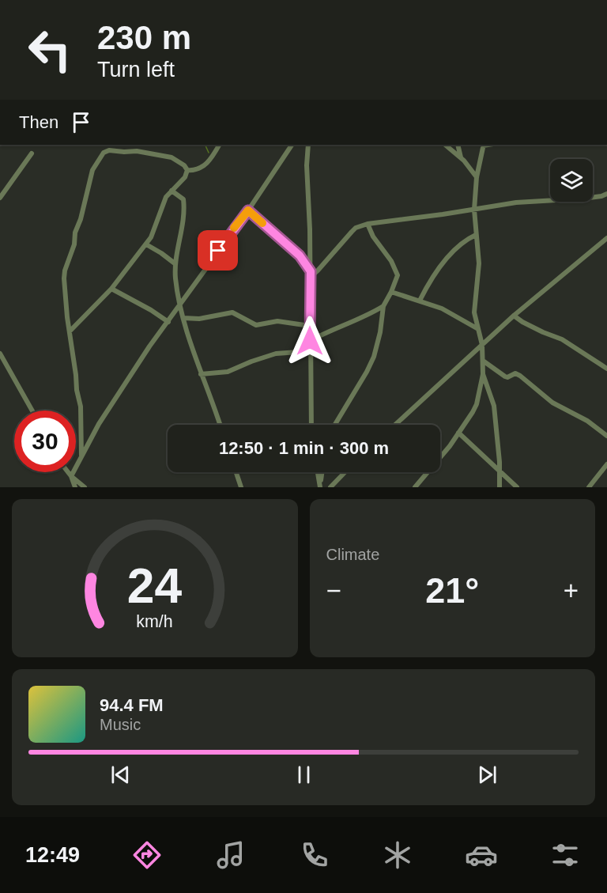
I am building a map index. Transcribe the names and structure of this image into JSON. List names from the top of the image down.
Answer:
{
  "page": {
    "turn": ["230 m", "Turn left"],
    "then": "Then",
    "limit": "30",
    "trip": "12:50 · 1 min · 300 m",
    "tile": "Climate",
    "heat": ["−", "21°", "+"],
    "song": ["94.4 FM", "Music"],
    "tabs": "12:49",
    "gauge": ["24", "km/h"]
  }
}
